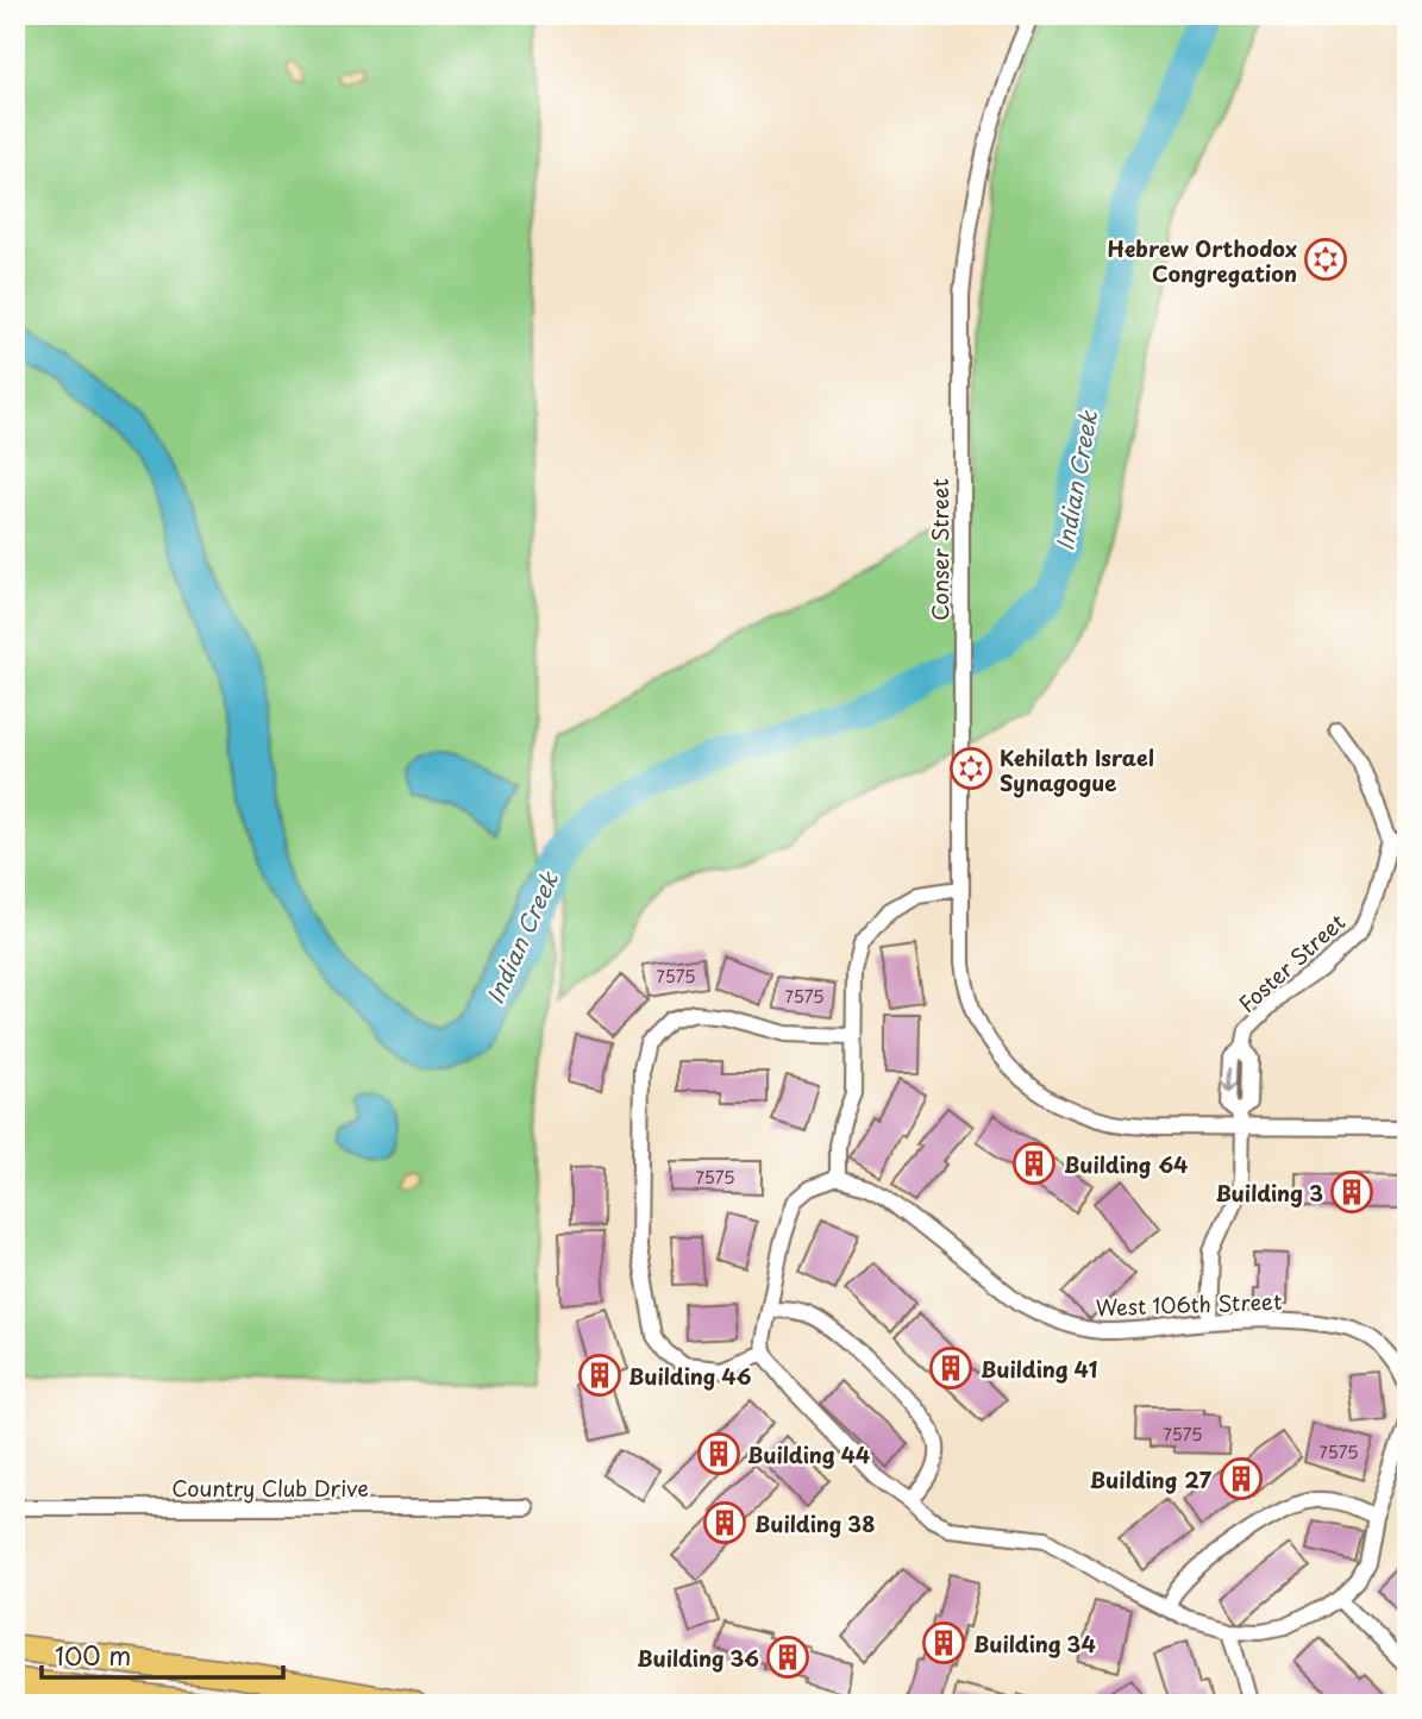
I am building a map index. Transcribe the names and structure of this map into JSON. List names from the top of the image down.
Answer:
{
  "streets": {
    "street": [
      "Conser Street",
      "Foster Street",
      "West 106th Street",
      "Country Club Drive"
    ]
  },
  "crossings": [
    ["Conser Street", "Foster Street"],
    ["Foster Street", "West 106th Street"]
  ],
  "water": ["Indian Creek"],
  "places": {
    "synagogue": ["Hebrew Orthodox Congregation", "Kehilath Israel Synagogue"],
    "building": [
      "Building 64",
      "Building 3",
      "Building 41",
      "Building 46",
      "Building 44",
      "Building 27",
      "Building 38",
      "Building 34",
      "Building 36"
    ]
  },
  "house_numbers": [
    "7575",
    "7575",
    "7575",
    "7575",
    "7575"
  ],
  "scale_bar": "100 m"
}
